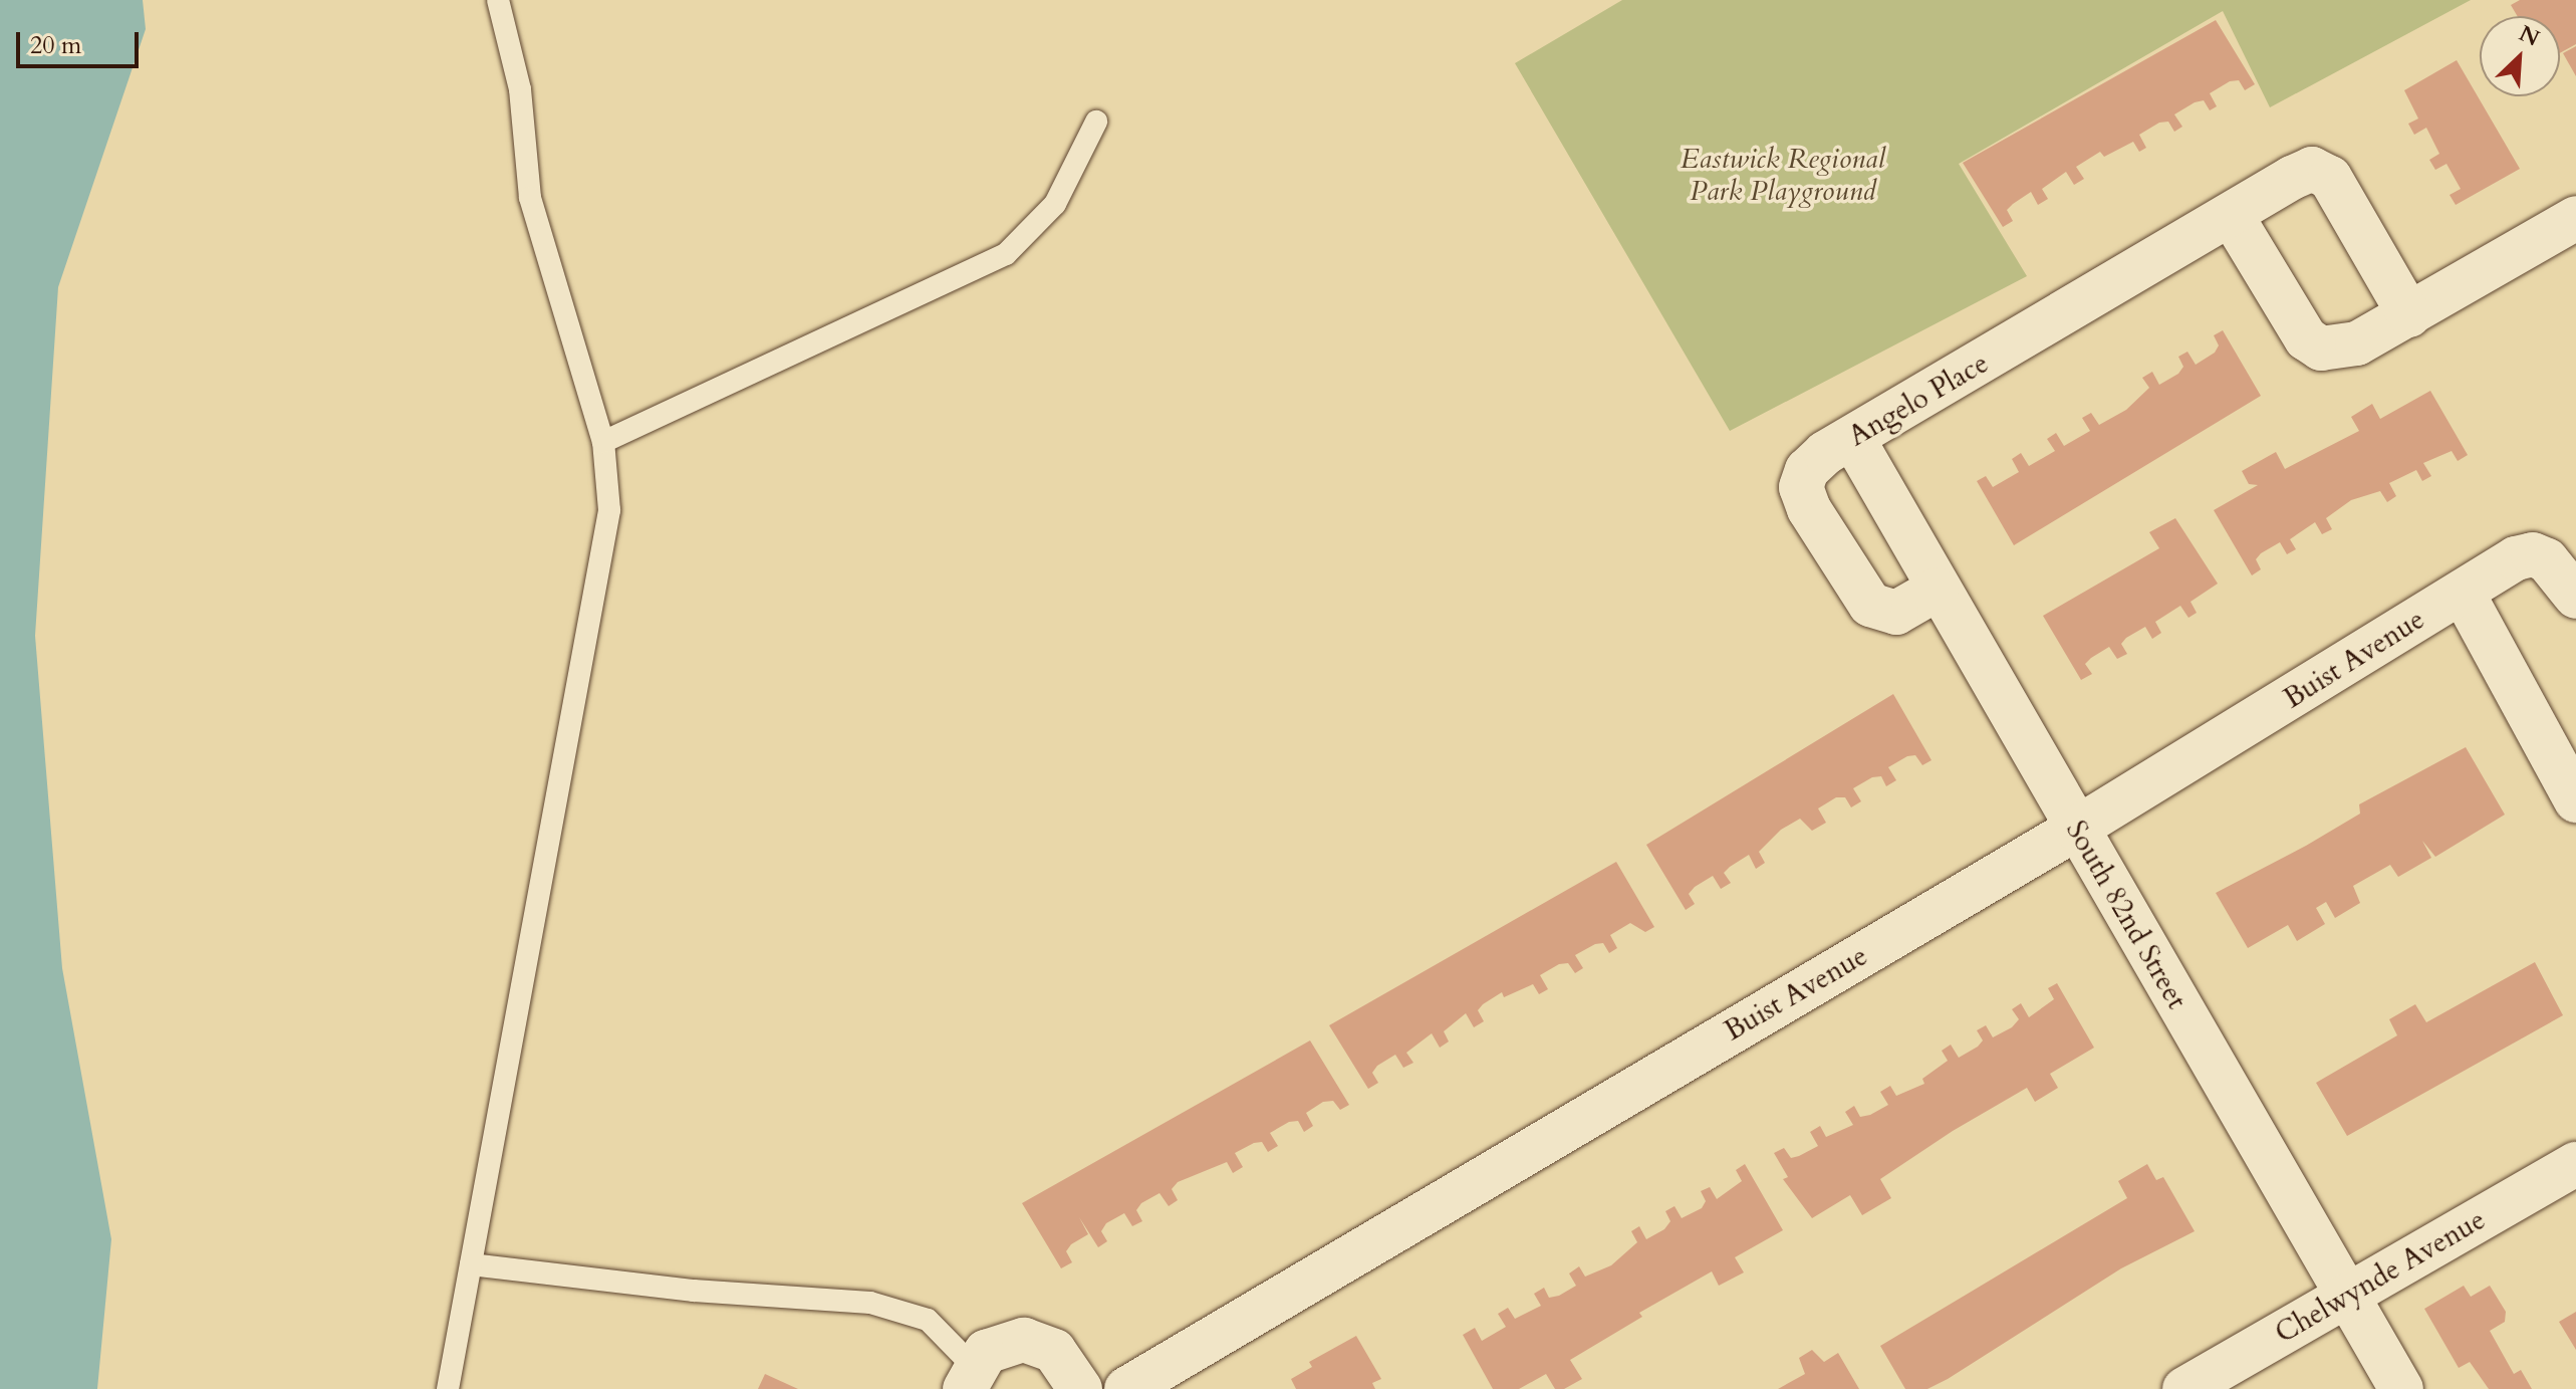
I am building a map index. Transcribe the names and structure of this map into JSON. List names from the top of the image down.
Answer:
{
  "streets": {
    "street": [
      "Angelo Place",
      "Buist Avenue",
      "South 82nd Street",
      "Chelwynde Avenue"
    ]
  },
  "crossings": [
    ["Angelo Place", "South 82nd Street"],
    ["Buist Avenue", "South 82nd Street"],
    ["South 82nd Street", "Chelwynde Avenue"]
  ],
  "parks": ["Eastwick Regional Park Playground"],
  "scale_bar": "20 m",
  "north": "top right"
}
